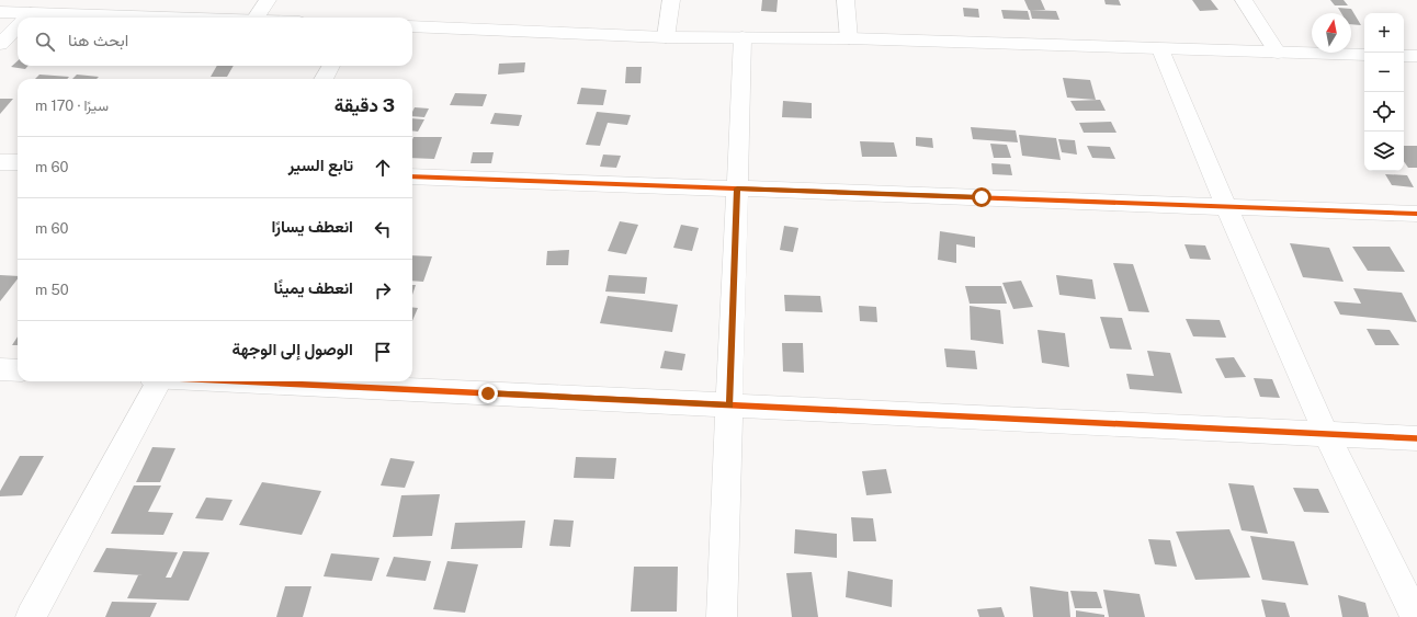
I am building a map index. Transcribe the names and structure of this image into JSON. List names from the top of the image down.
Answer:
{
  "north": "top",
  "page": {
    "map_buttons": ["+", "−"],
    "search": "ابحث هنا",
    "heading": ["3 دقيقة", "سيرًا · 170 m"],
    "list": [
      ["تابع السير", "60 m"],
      ["انعطف يسارًا", "60 m"],
      ["انعطف يمينًا", "50 m"],
      "الوصول إلى الوجهة"
    ]
  }
}
